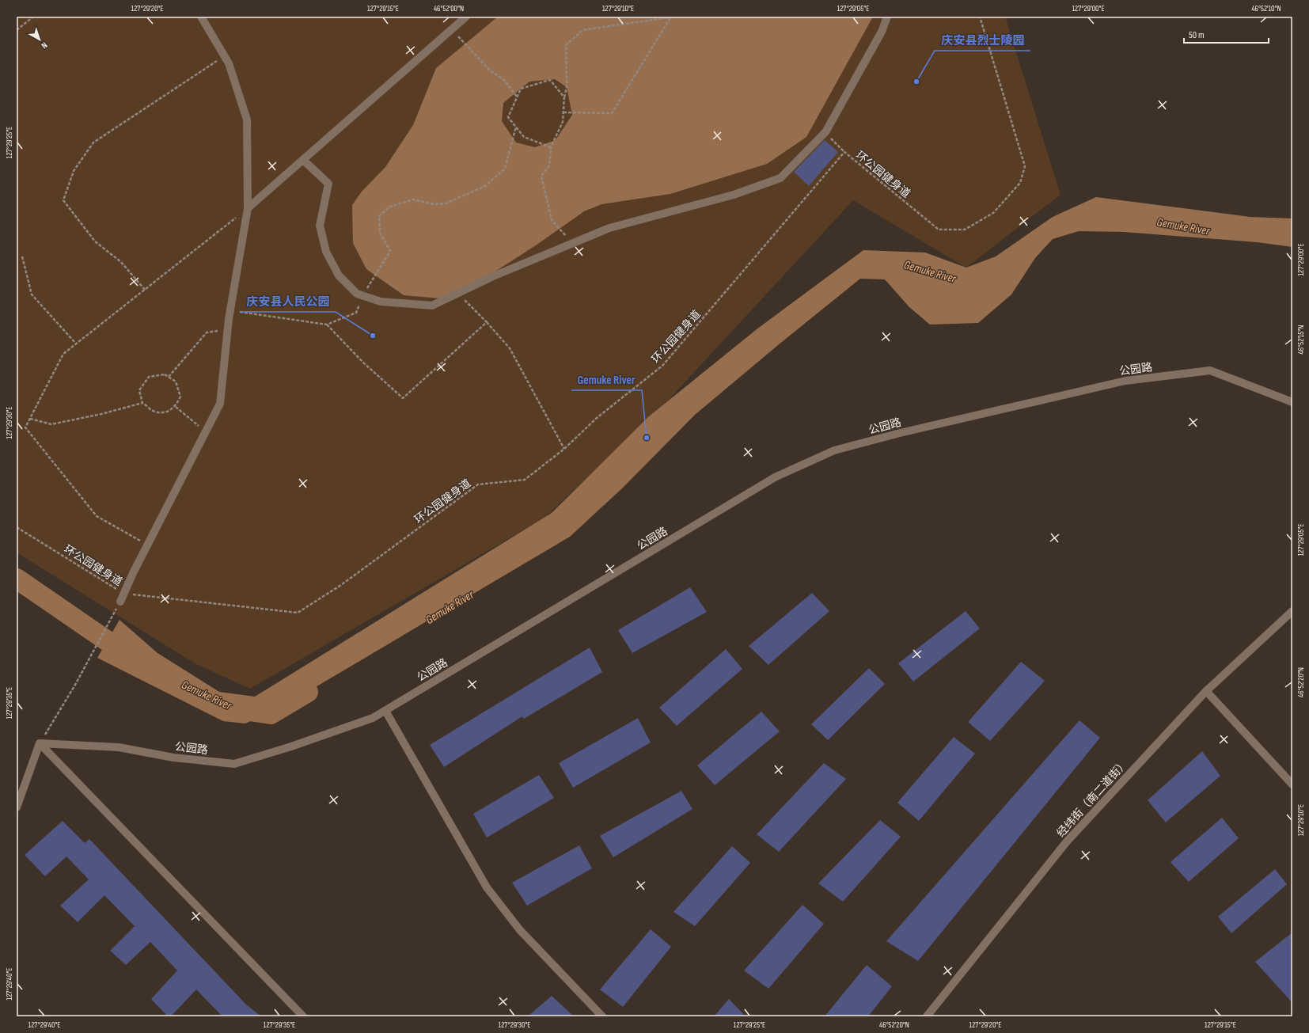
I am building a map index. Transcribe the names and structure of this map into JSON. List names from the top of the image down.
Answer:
{
  "streets": {
    "street": ["公园路", "经纬街（南二道街）"],
    "path": ["环公园健身道"]
  },
  "water": ["Gemuke River"],
  "places": ["庆安县烈士陵园", "庆安县人民公园", "Gemuke River"],
  "scale_bar": "50 m",
  "north": "bottom right",
  "coordinates": [
    "127°29'20\"E",
    "127°29'15\"E",
    "46°52'00\"N",
    "127°29'10\"E",
    "127°29'05\"E",
    "127°29'00\"E",
    "46°52'10\"N",
    "127°29'25\"E",
    "46°52'15\"N",
    "127°29'30\"E",
    "46°52'20\"N",
    "127°29'35\"E",
    "127°29'40\"E"
  ]
}
